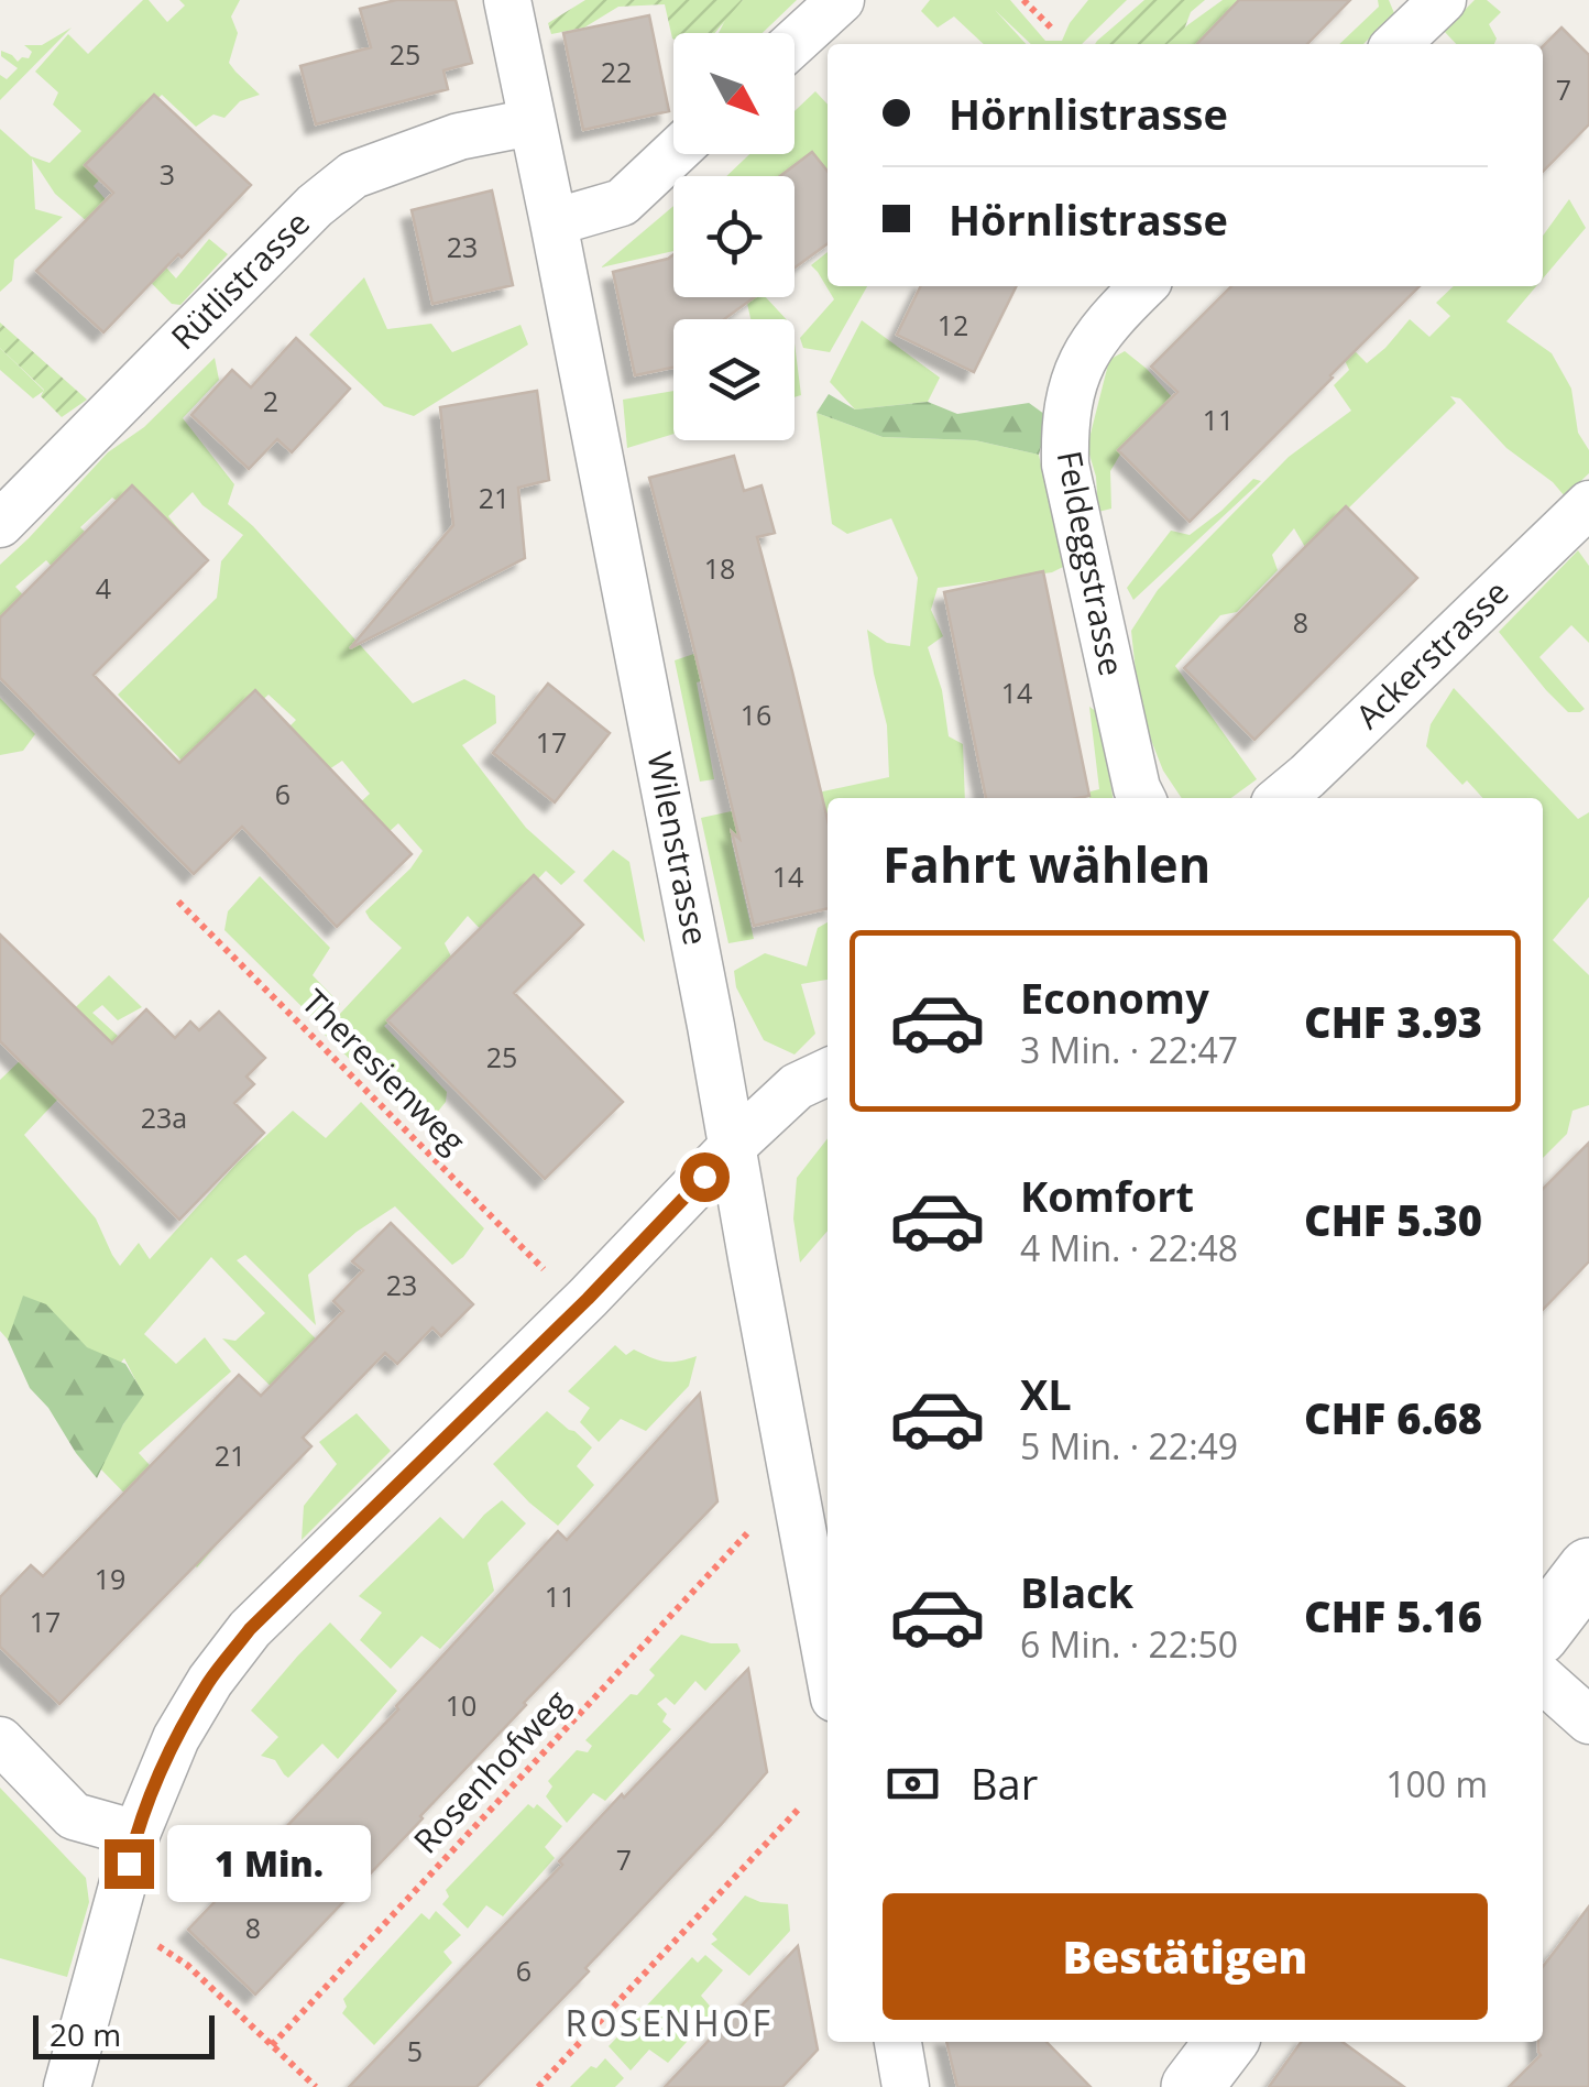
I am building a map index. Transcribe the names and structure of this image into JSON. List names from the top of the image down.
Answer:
{
  "streets": {
    "street": [
      "Rütlistrasse",
      "Feldeggstrasse",
      "Ackerstrasse",
      "Wilenstrasse"
    ],
    "path": ["Theresienweg", "Rosenhofweg"]
  },
  "crossings": [
    ["Rütlistrasse", "Wilenstrasse"]
  ],
  "districts": ["ROSENHOF"],
  "house_numbers": [
    "25",
    "22",
    "7",
    "3",
    "23",
    "12",
    "2",
    "11",
    "21",
    "18",
    "4",
    "8",
    "14",
    "16",
    "17",
    "6",
    "14",
    "25",
    "23a",
    "23",
    "21",
    "19",
    "11",
    "17",
    "10",
    "7",
    "8",
    "6",
    "5"
  ],
  "scale_bar": "20 m",
  "north": "bottom right",
  "page": {
    "banner": ["Hörnlistrasse", "Hörnlistrasse"],
    "heading": "Fahrt wählen",
    "list": [
      {
        "name": "Economy",
        "note": "3 Min. · 22:47",
        "value": "CHF 3.93"
      },
      {
        "name": "Komfort",
        "note": "4 Min. · 22:48",
        "value": "CHF 5.30"
      },
      {
        "name": "XL",
        "note": "5 Min. · 22:49",
        "value": "CHF 6.68"
      },
      {
        "name": "Black",
        "note": "6 Min. · 22:50",
        "value": "CHF 5.16"
      }
    ],
    "pay": ["Bar", "100 m"],
    "bubble": "1 Min.",
    "buttons": "Bestätigen",
    "scale": "20 m"
  }
}
